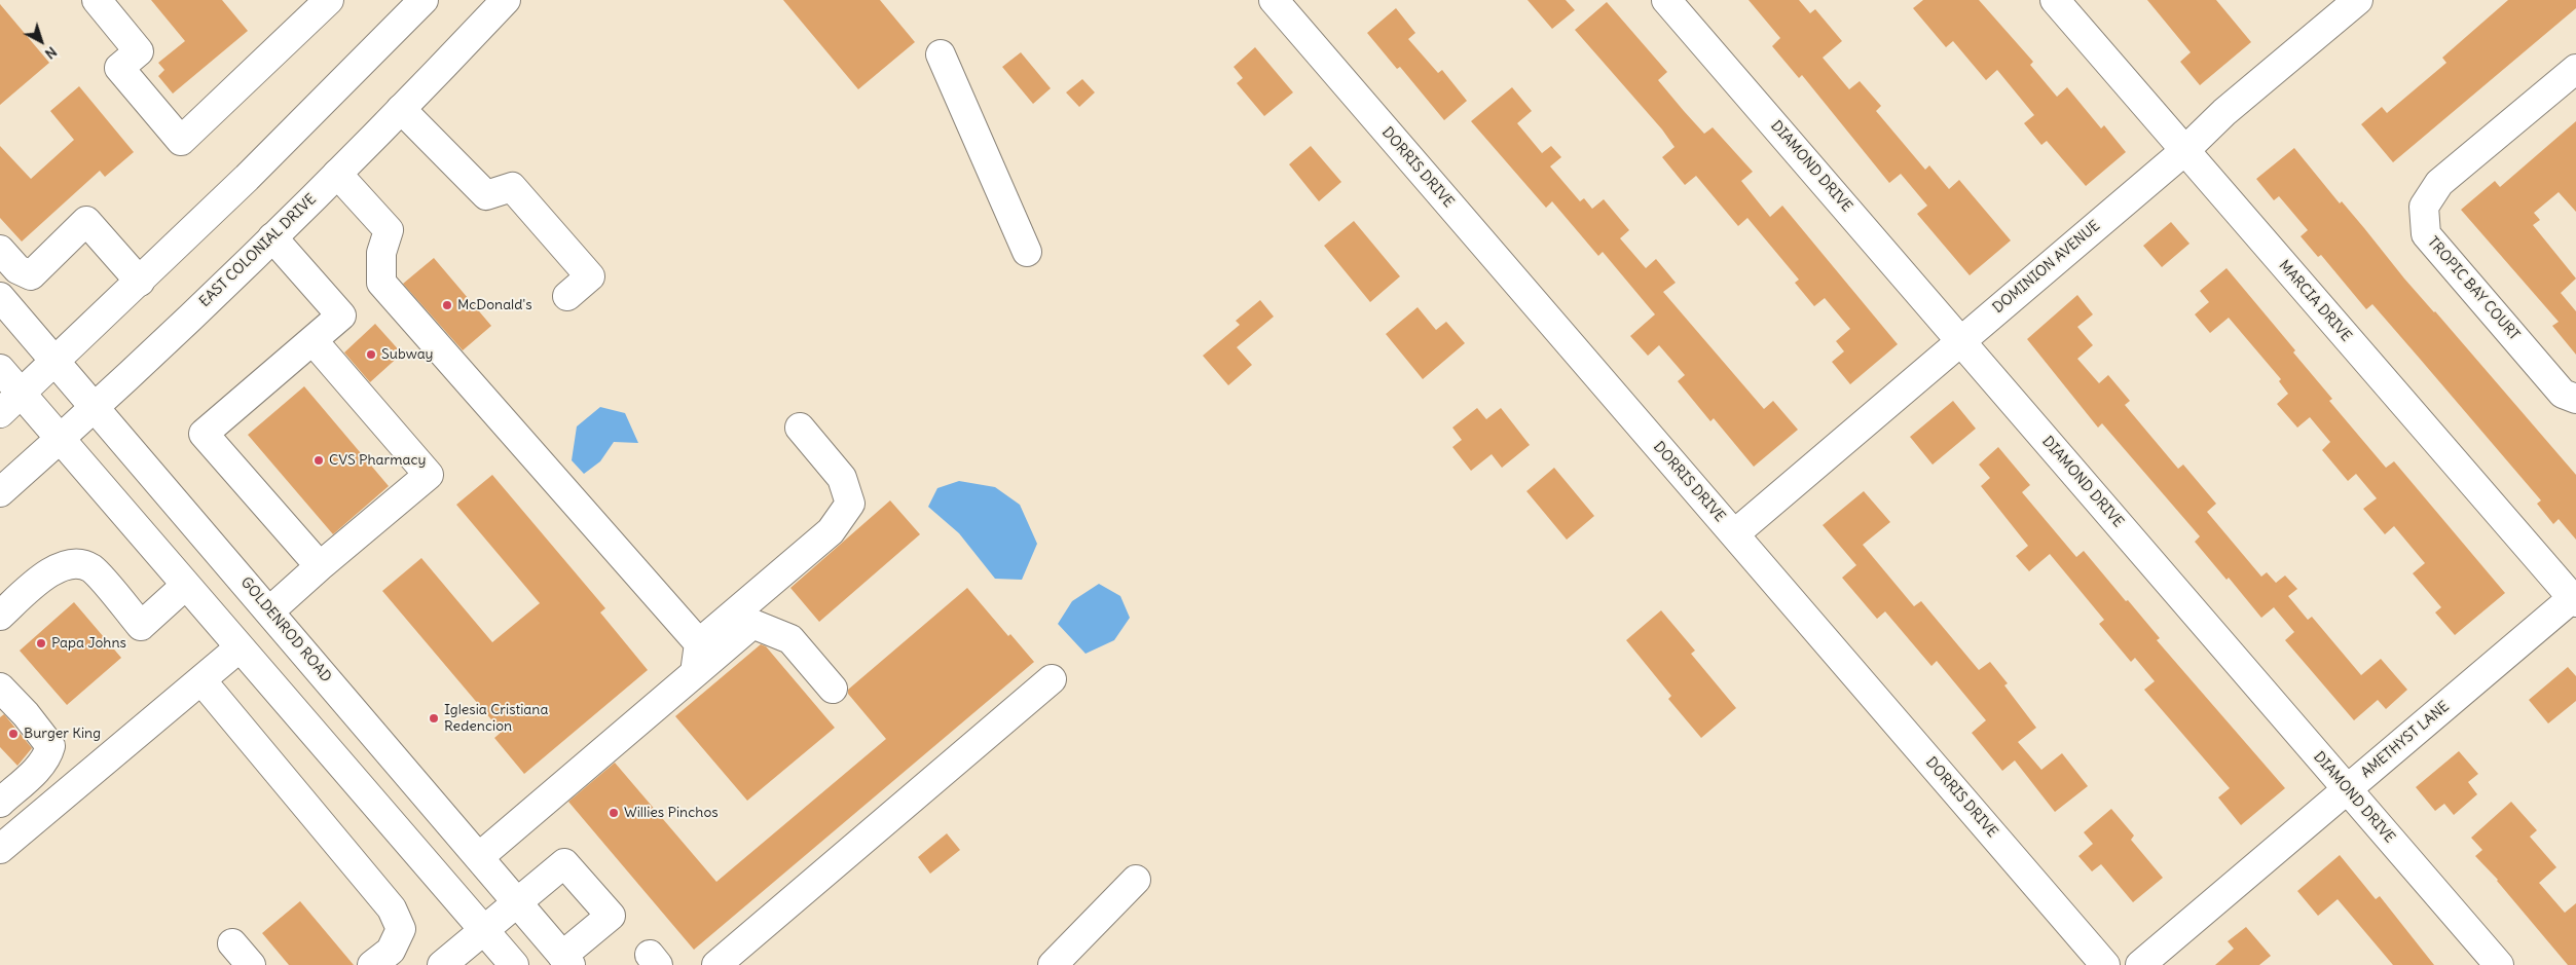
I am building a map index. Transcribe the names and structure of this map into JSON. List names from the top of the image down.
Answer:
{
  "streets": {
    "main road": [
      "DIAMOND DRIVE",
      "DORRIS DRIVE",
      "EAST COLONIAL DRIVE",
      "DOMINION AVENUE",
      "TROPIC BAY COURT",
      "MARCIA DRIVE",
      "GOLDENROD ROAD",
      "AMETHYST LANE"
    ]
  },
  "crossings": [
    ["DIAMOND DRIVE", "DOMINION AVENUE"],
    ["DIAMOND DRIVE", "AMETHYST LANE"],
    ["DORRIS DRIVE", "DOMINION AVENUE"],
    ["EAST COLONIAL DRIVE", "GOLDENROD ROAD"],
    ["DOMINION AVENUE", "MARCIA DRIVE"],
    ["MARCIA DRIVE", "AMETHYST LANE"]
  ],
  "places": [
    "McDonald's",
    "Subway",
    "CVS Pharmacy",
    "Papa Johns",
    "Iglesia Cristiana Redencion",
    "Burger King",
    "Willies Pinchos"
  ],
  "north": "bottom right"
}
